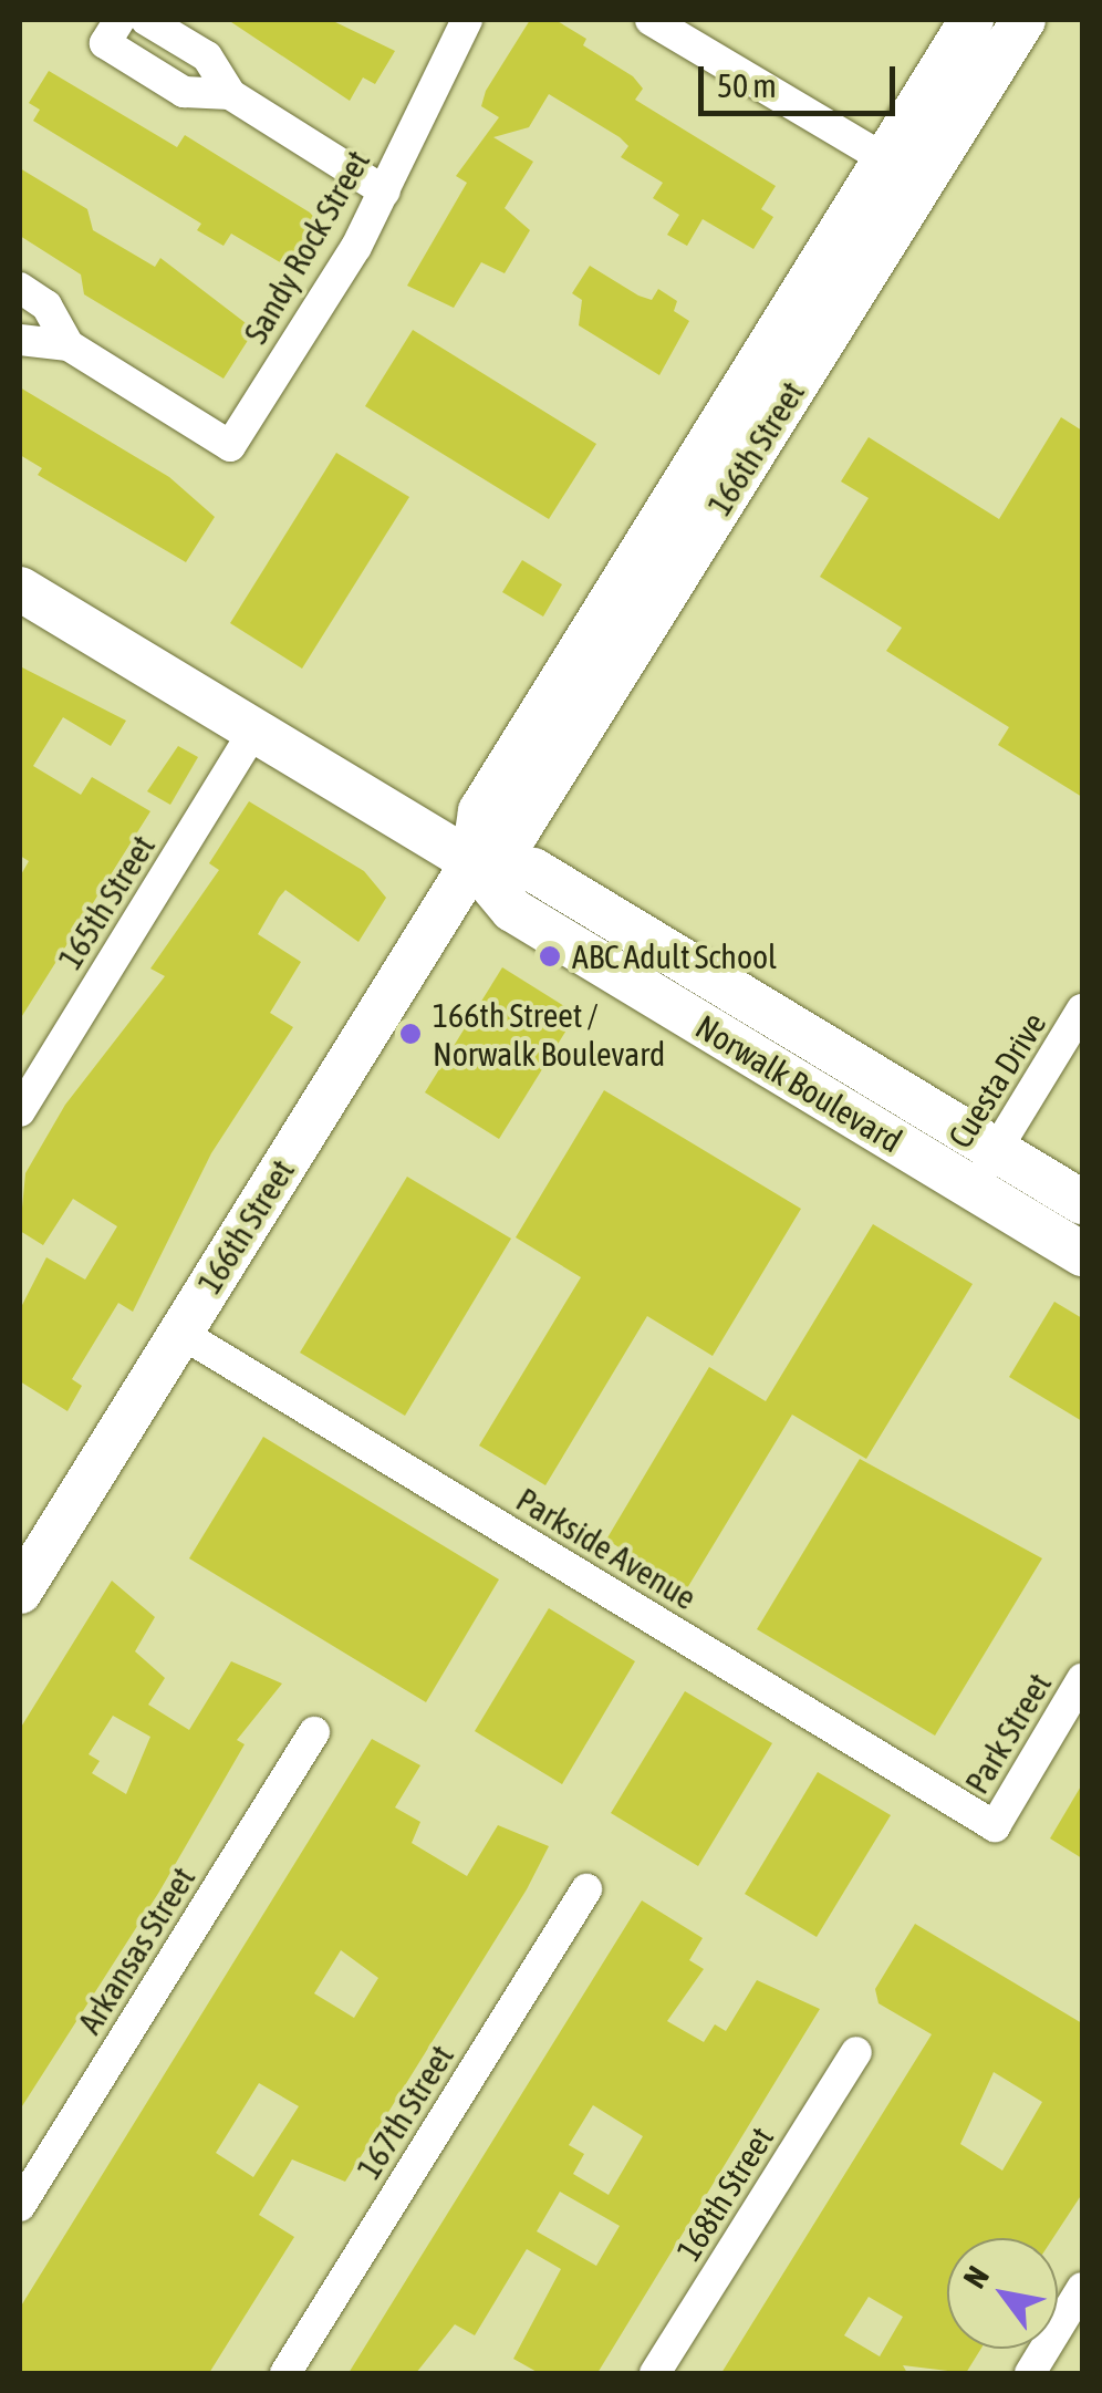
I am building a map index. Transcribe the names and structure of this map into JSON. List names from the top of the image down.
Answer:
{
  "streets": {
    "street": [
      "Sandy Rock Street",
      "166th Street",
      "165th Street",
      "Cuesta Drive",
      "Norwalk Boulevard",
      "Parkside Avenue",
      "Park Street",
      "Arkansas Street",
      "167th Street",
      "168th Street"
    ]
  },
  "crossings": [
    ["166th Street", "Norwalk Boulevard"],
    ["166th Street", "Parkside Avenue"],
    ["165th Street", "Norwalk Boulevard"],
    ["Cuesta Drive", "Norwalk Boulevard"],
    ["Parkside Avenue", "Park Street"]
  ],
  "places": ["ABC Adult School", "166th Street / Norwalk Boulevard"],
  "scale_bar": "50 m",
  "north": "top left"
}
